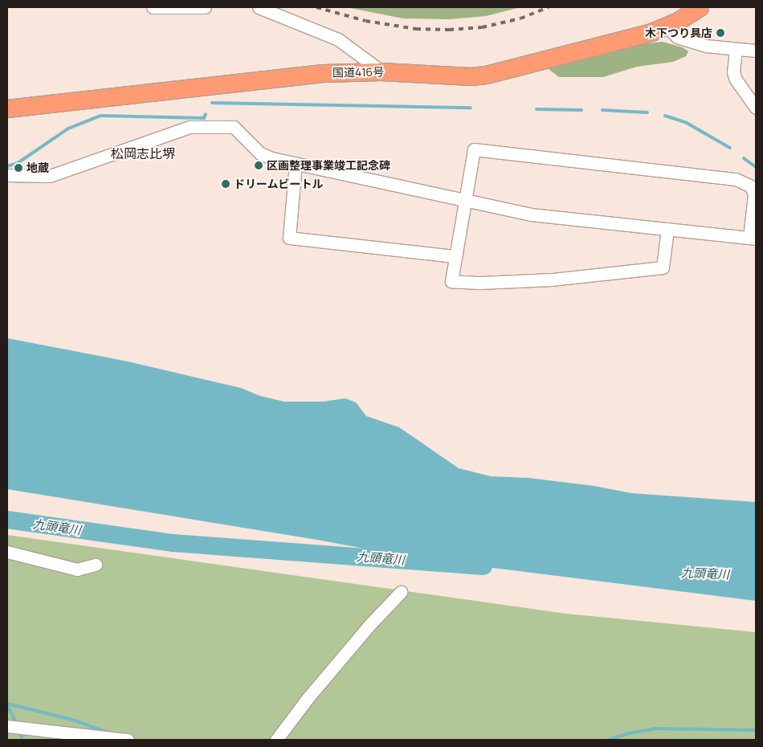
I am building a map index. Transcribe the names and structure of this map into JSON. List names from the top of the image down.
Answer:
{
  "streets": {
    "highway": ["国道416号"]
  },
  "districts": ["松岡志比堺"],
  "water": ["九頭竜川"],
  "places": [
    "木下つり具店",
    "区画整理事業竣工記念碑",
    "地蔵",
    "ドリームビートル"
  ]
}
